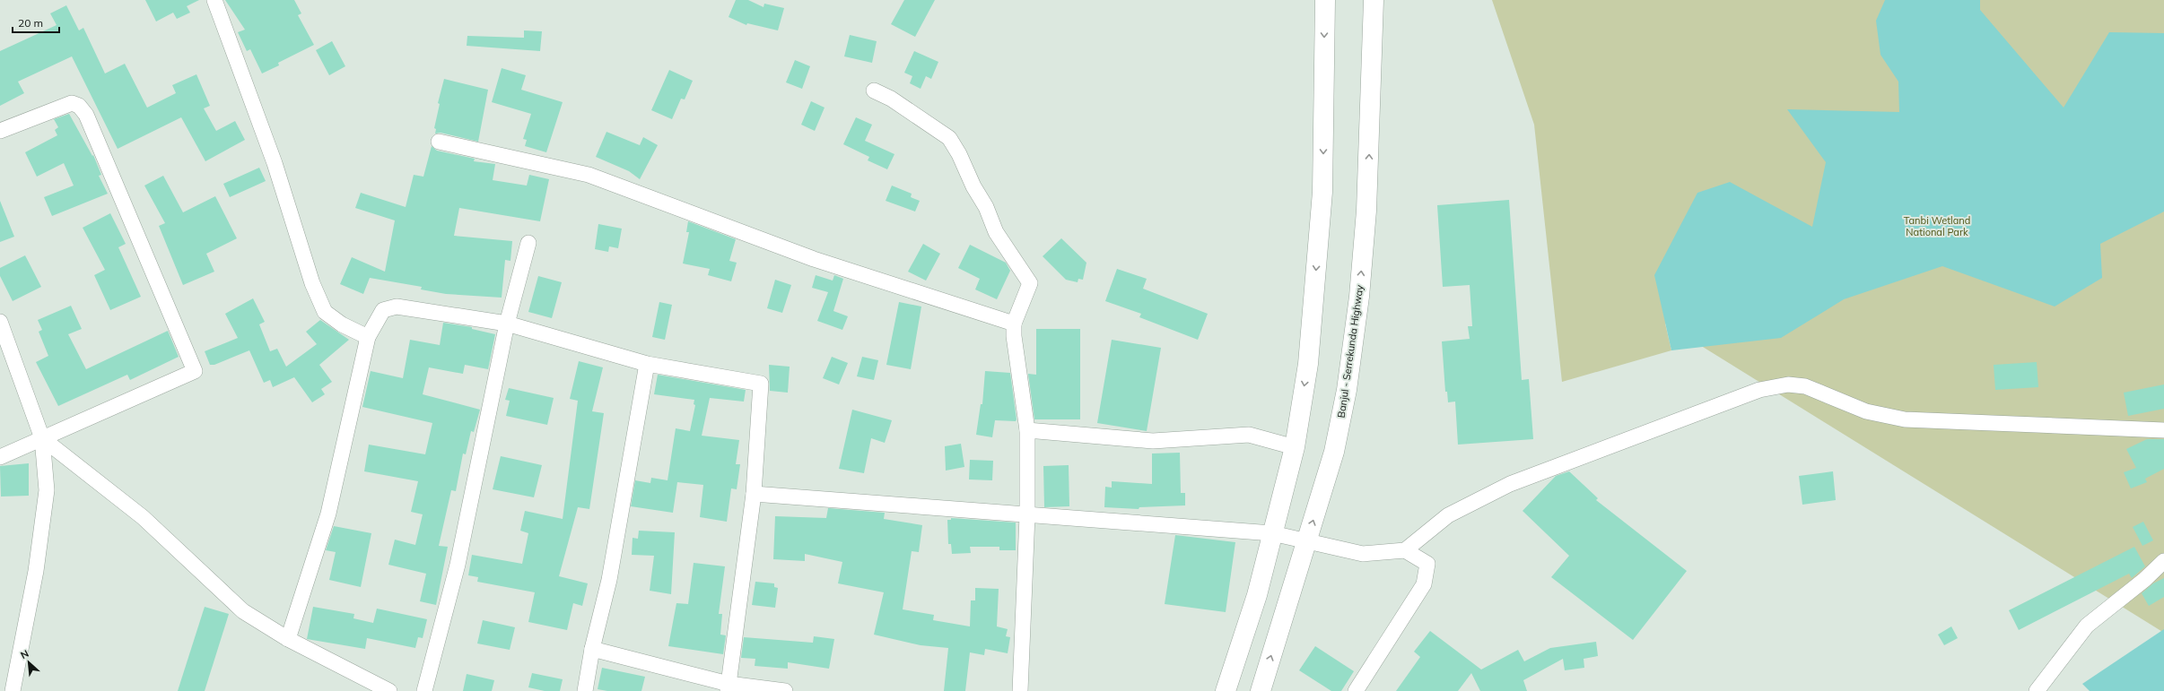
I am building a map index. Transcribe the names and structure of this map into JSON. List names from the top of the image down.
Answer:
{
  "streets": {
    "highway": ["Banjul - Serrekunda Highway"]
  },
  "parks": ["Tanbi Wetland National Park"],
  "scale_bar": "20 m",
  "north": "top left"
}
